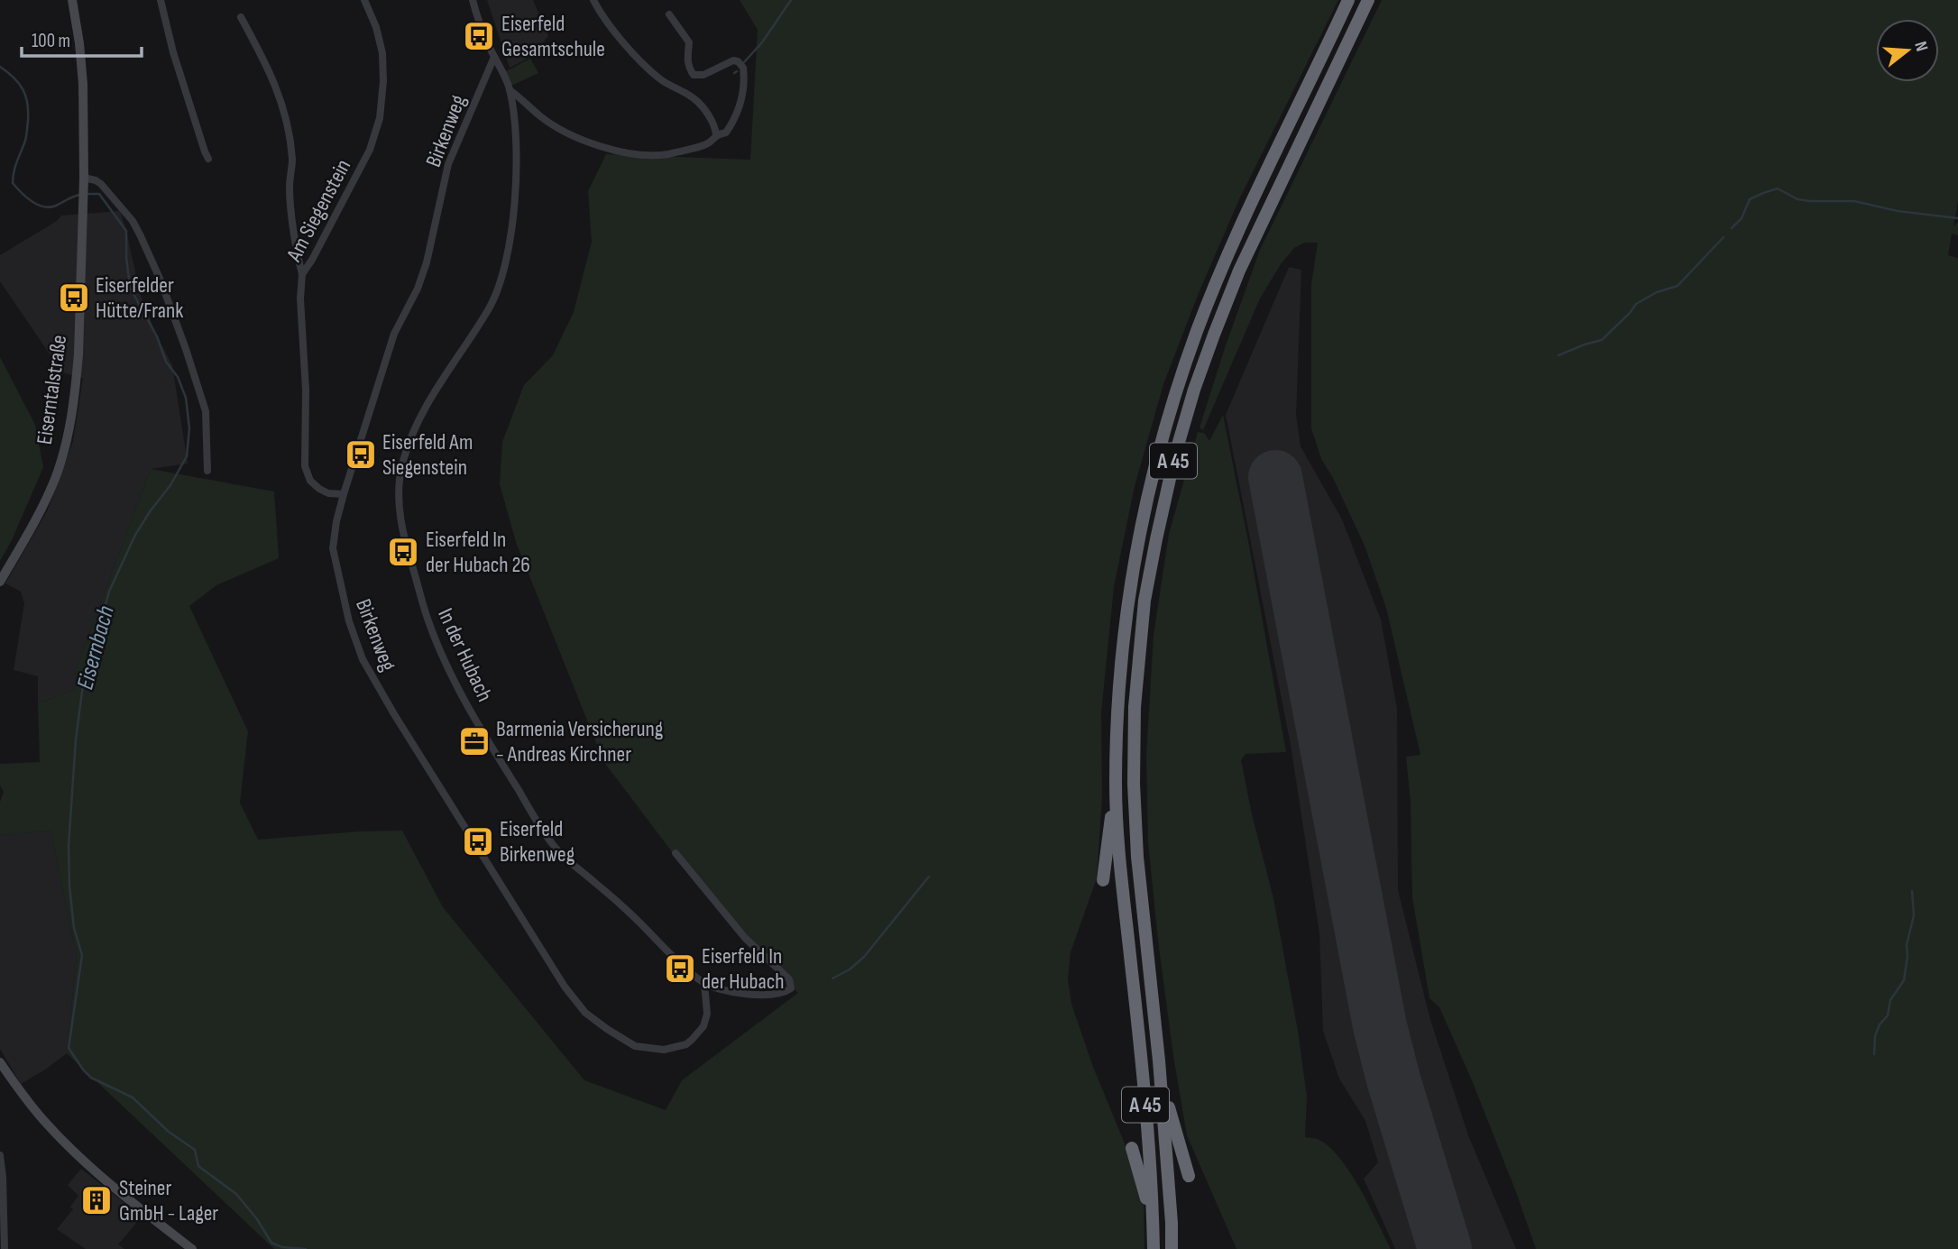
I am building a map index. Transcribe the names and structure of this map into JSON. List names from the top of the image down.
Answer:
{
  "streets": {
    "highway": ["A 45"],
    "main road": ["Eiserntalstraße"],
    "street": ["Birkenweg", "Am Siegenstein", "In der Hubach"]
  },
  "crossings": [
    ["Birkenweg", "Am Siegenstein"],
    ["Birkenweg", "In der Hubach"]
  ],
  "water": ["Eisernbach"],
  "places": {
    "bus stop": [
      "Eiserfeld Gesamtschule",
      "Eiserfelder Hütte/Frank",
      "Eiserfeld Am Siegenstein",
      "Eiserfeld In der Hubach 26",
      "Eiserfeld Birkenweg",
      "Eiserfeld In der Hubach"
    ],
    "office": ["Barmenia Versicherung - Andreas Kirchner"],
    "building": ["Steiner GmbH - Lager"]
  },
  "scale_bar": "100 m",
  "north": "right"
}
